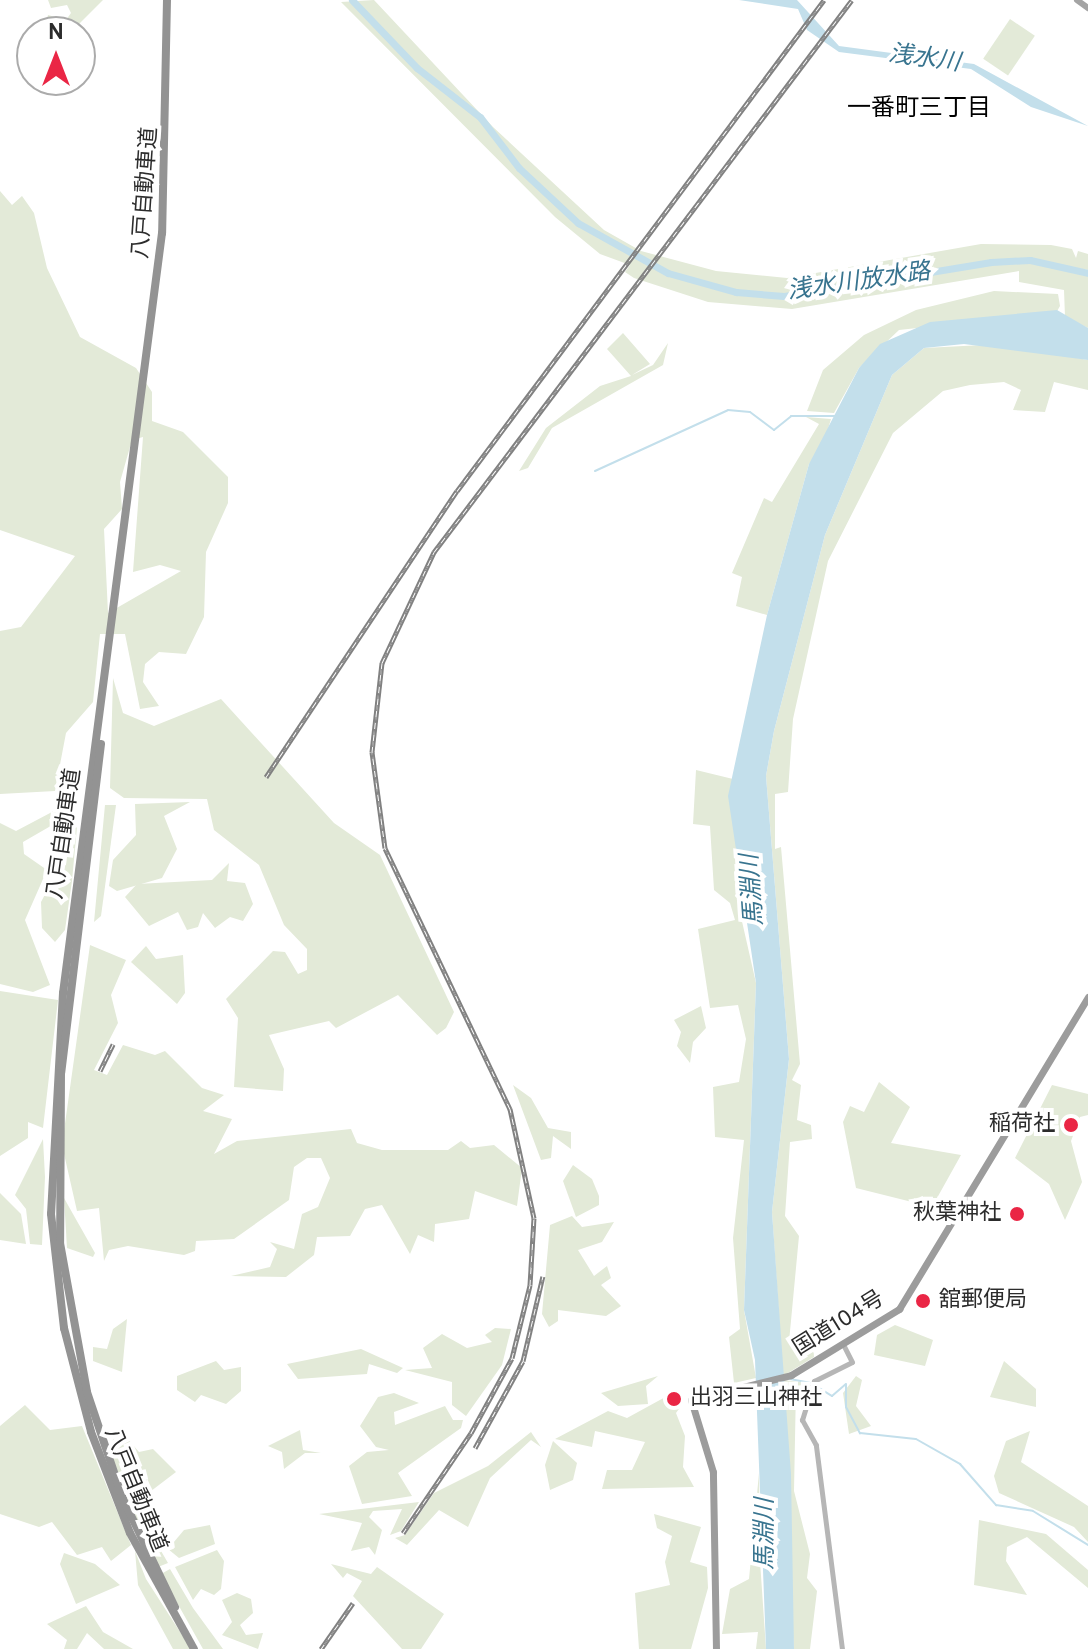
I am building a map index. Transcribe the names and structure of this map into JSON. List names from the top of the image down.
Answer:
{
  "streets": {
    "highway": ["八戸自動車道", "国道104号"]
  },
  "districts": ["一番町三丁目"],
  "water": ["浅水川", "浅水川放水路", "馬淵川"],
  "places": [
    "稲荷社",
    "秋葉神社",
    "舘郵便局",
    "出羽三山神社"
  ],
  "north": "top"
}
